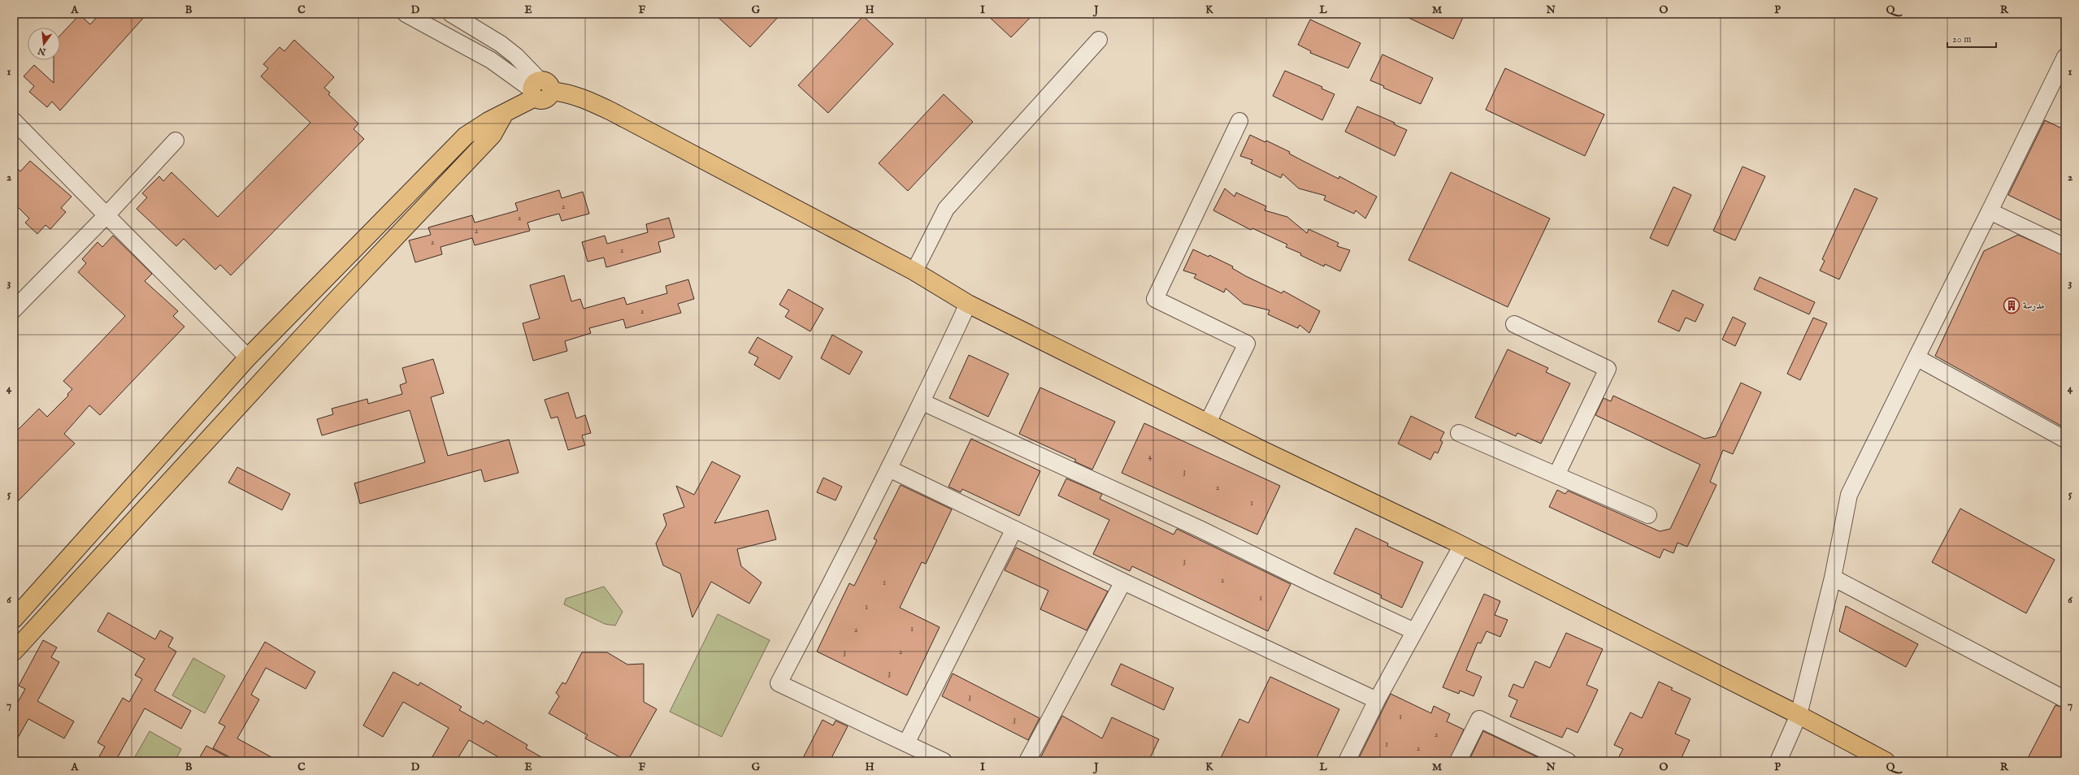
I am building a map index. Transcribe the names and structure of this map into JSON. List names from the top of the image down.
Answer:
{
  "places": {
    "building": ["مدرسة"]
  },
  "house_numbers": [
    "2",
    "2",
    "2",
    "2",
    "2",
    "2",
    "4",
    "3",
    "2",
    "1",
    "3",
    "2",
    "1",
    "1",
    "1",
    "1",
    "2",
    "2",
    "3",
    "3",
    "3",
    "1",
    "3",
    "2",
    "1",
    "2"
  ],
  "scale_bar": "20 m",
  "north": "bottom",
  "grid": {
    "columns": [
      "A",
      "B",
      "C",
      "D",
      "E",
      "F",
      "G",
      "H",
      "I",
      "J",
      "K",
      "L",
      "M",
      "N",
      "O",
      "P",
      "Q",
      "R"
    ],
    "rows": [
      "1",
      "2",
      "3",
      "4",
      "5",
      "6",
      "7"
    ]
  }
}
